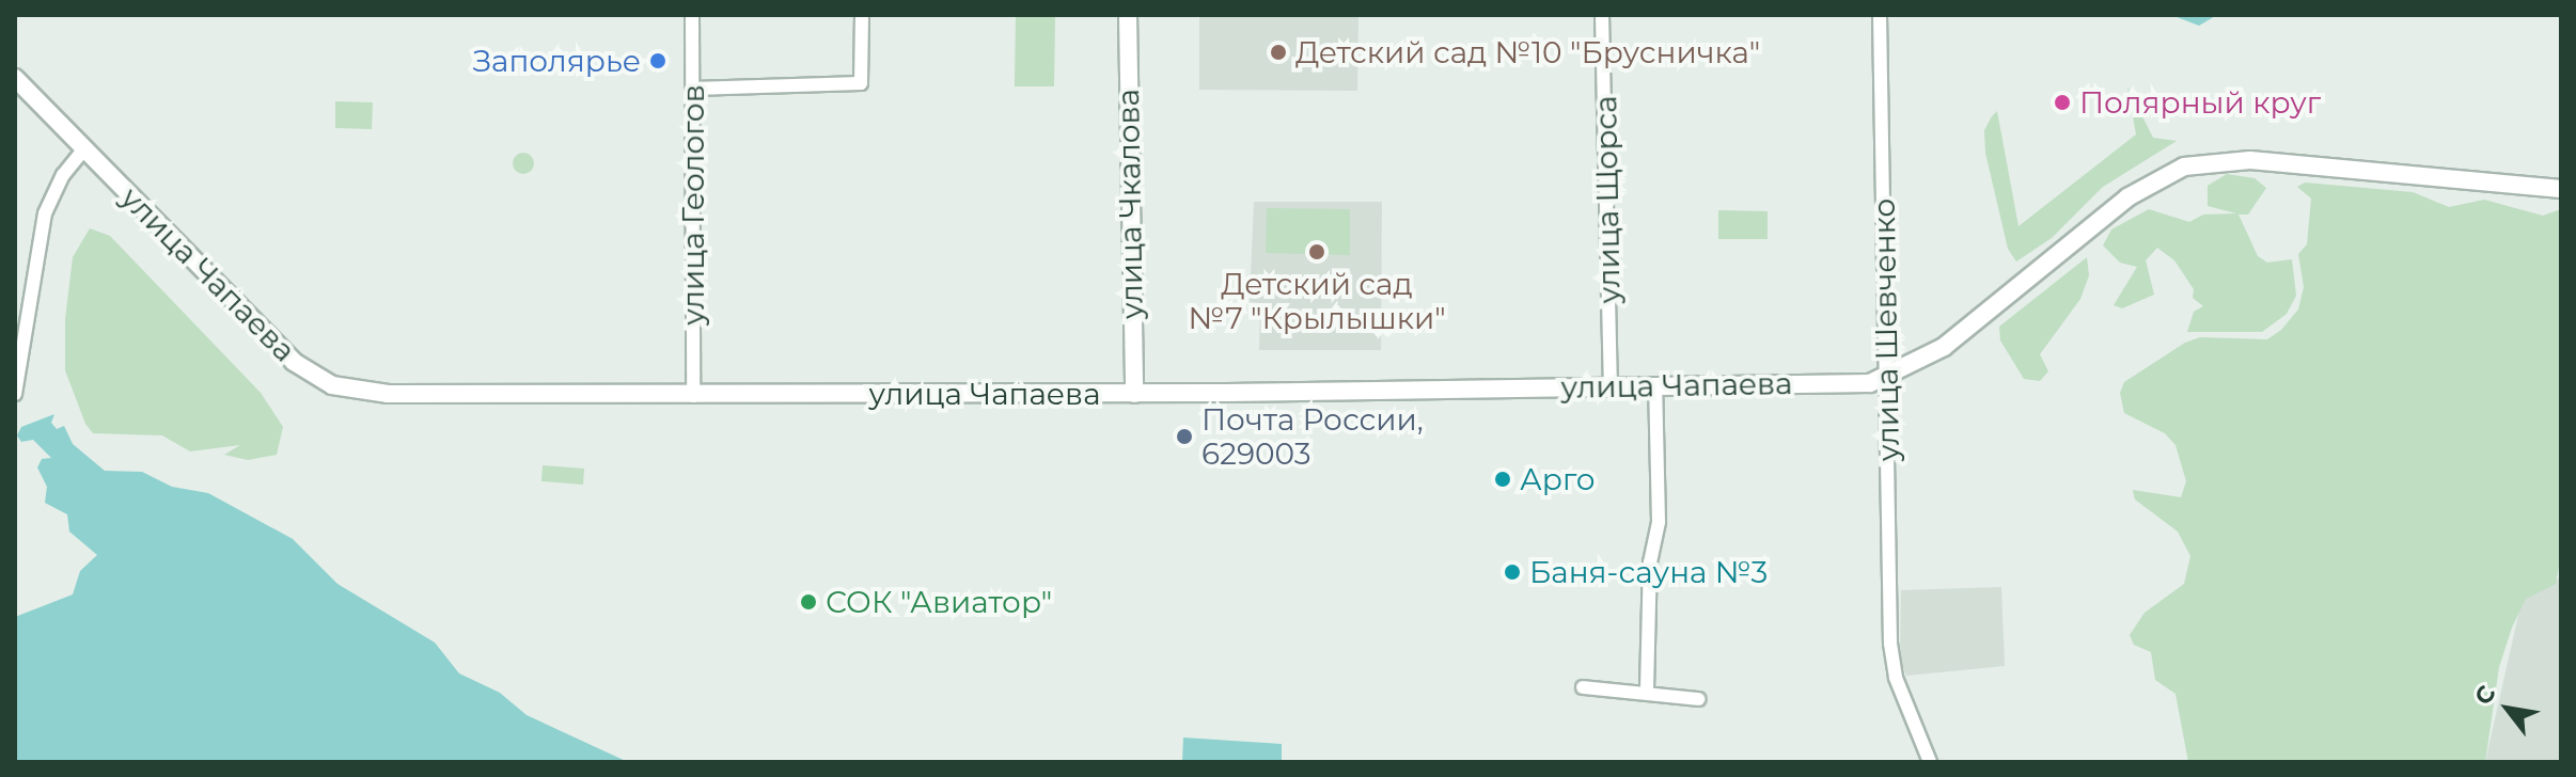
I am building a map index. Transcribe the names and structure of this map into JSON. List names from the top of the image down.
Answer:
{
  "streets": {
    "main road": ["улица Чкалова", "улица Чапаева"],
    "street": ["улица Щорса", "улица Геологов", "улица Шевченко"]
  },
  "crossings": [
    ["улица Щорса", "улица Чапаева"],
    ["улица Чкалова", "улица Чапаева"],
    ["улица Геологов", "улица Чапаева"],
    ["улица Чапаева", "улица Шевченко"]
  ],
  "places": [
    "Детский сад №10 \"Брусничка\"",
    "Заполярье",
    "Полярный круг",
    "Детский сад №7 \"Крылышки\"",
    "Почта России, 629003",
    "Арго",
    "Баня-сауна №3",
    "СОК \"Авиатор\""
  ],
  "north": "top left"
}
